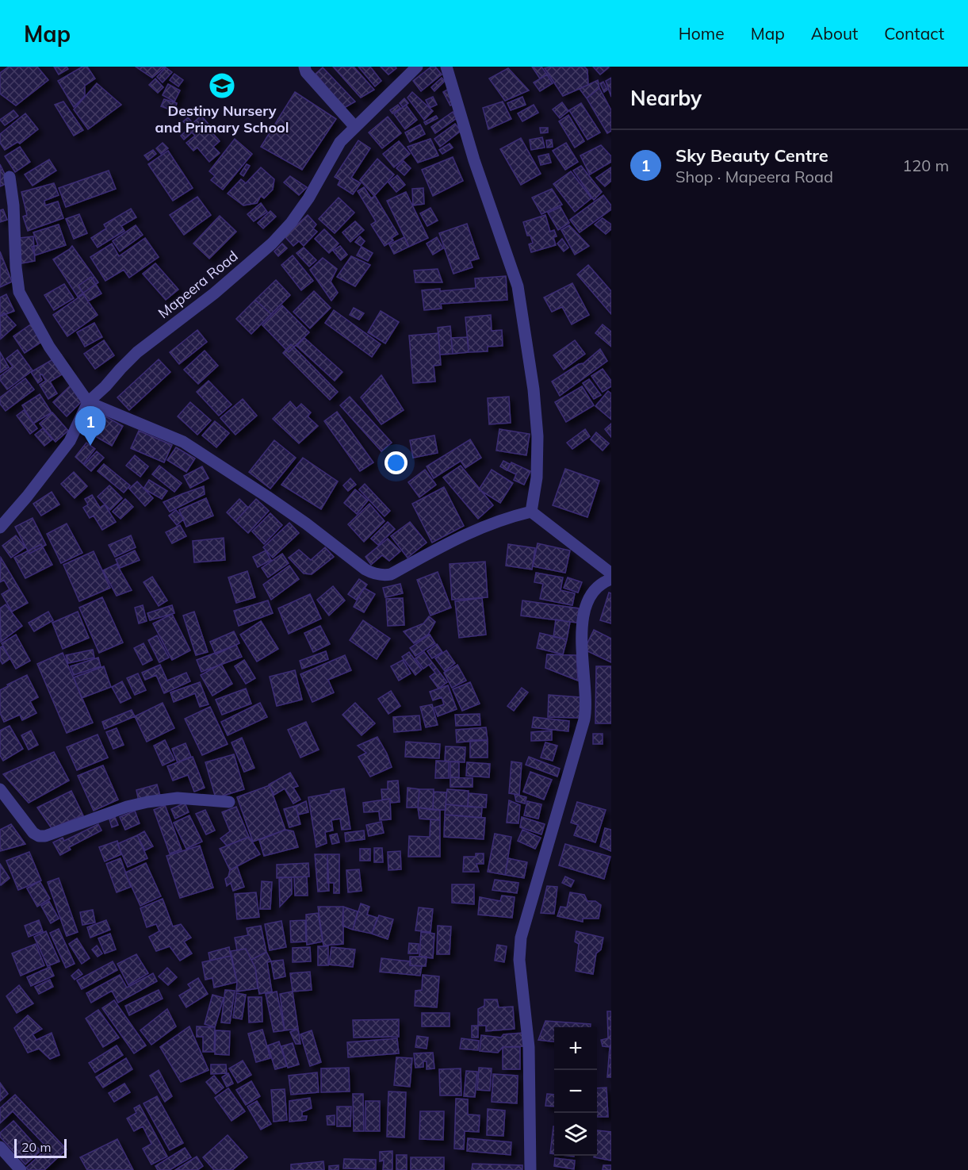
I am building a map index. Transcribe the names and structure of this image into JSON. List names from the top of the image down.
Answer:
{
  "streets": {
    "street": ["Mapeera Road"]
  },
  "places": {
    "school or university": ["Destiny Nursery and Primary School"]
  },
  "scale_bar": "20 m",
  "page": {
    "header": "Map",
    "nav": [
      "Home",
      "Map",
      "About",
      "Contact"
    ],
    "heading": "Nearby",
    "list": [
      {
        "mark": "1",
        "name": "Sky Beauty Centre",
        "note": "Shop · Mapeera Road",
        "value": "120 m"
      }
    ],
    "pins": "1",
    "map_buttons": ["+", "−"],
    "scale": "20 m"
  }
}
